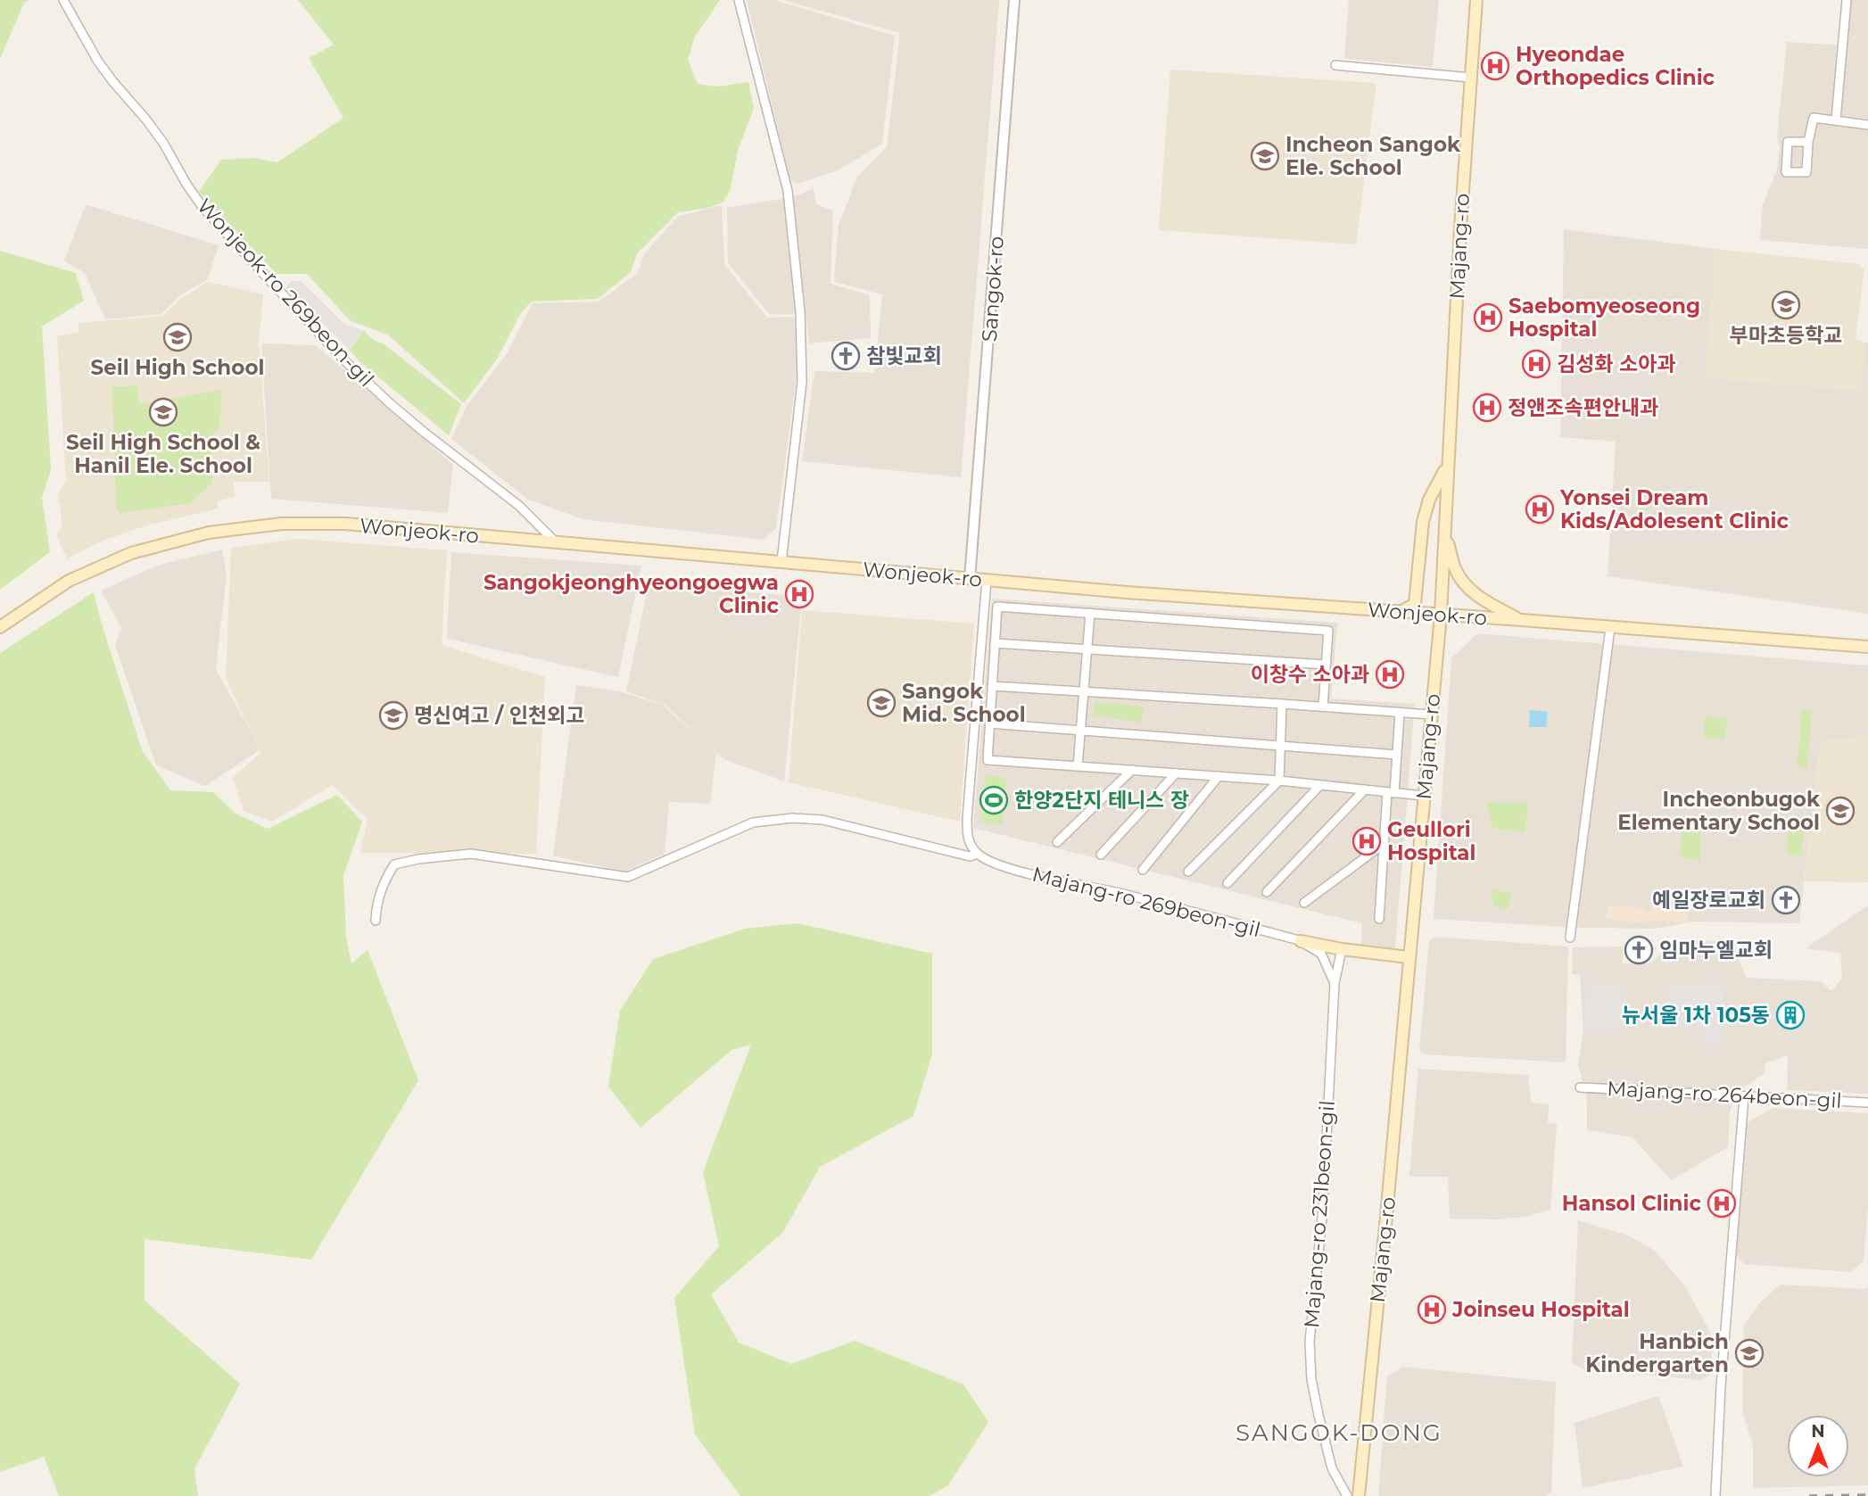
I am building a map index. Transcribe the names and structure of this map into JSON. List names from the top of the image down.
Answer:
{
  "streets": {
    "main road": ["Majang-ro", "Wonjeok-ro"],
    "street": [
      "Sangok-ro",
      "Wonjeok-ro 269beon-gil",
      "Majang-ro 269beon-gil",
      "Majang-ro 264beon-gil",
      "Majang-ro 231beon-gil"
    ]
  },
  "crossings": [
    ["Majang-ro", "Wonjeok-ro"],
    ["Sangok-ro", "Wonjeok-ro"],
    ["Wonjeok-ro 269beon-gil", "Wonjeok-ro"],
    ["Majang-ro 269beon-gil", "Majang-ro 231beon-gil"]
  ],
  "districts": ["SANGOK-DONG"],
  "places": {
    "hospital": [
      "Hyeondae Orthopedics Clinic",
      "Saebomyeoseong Hospital",
      "김성화 소아과",
      "정앤조속편안내과",
      "Yonsei Dream Kids/Adolesent Clinic",
      "Sangokjeonghyeongoegwa Clinic",
      "이창수 소아과",
      "Geullori Hospital",
      "Hansol Clinic",
      "Joinseu Hospital"
    ],
    "school or university": [
      "Incheon Sangok Ele. School",
      "부마초등학교",
      "Seil High School",
      "Seil High School & Hanil Ele. School",
      "Sangok Mid. School",
      "명신여고 / 인천외고",
      "Incheonbugok Elementary School",
      "Hanbich Kindergarten"
    ],
    "church": ["참빛교회", "예일장로교회", "임마누엘교회"],
    "sports": ["한양2단지 테니스 장"],
    "building": ["뉴서울 1차 105동"]
  },
  "north": "top"
}
